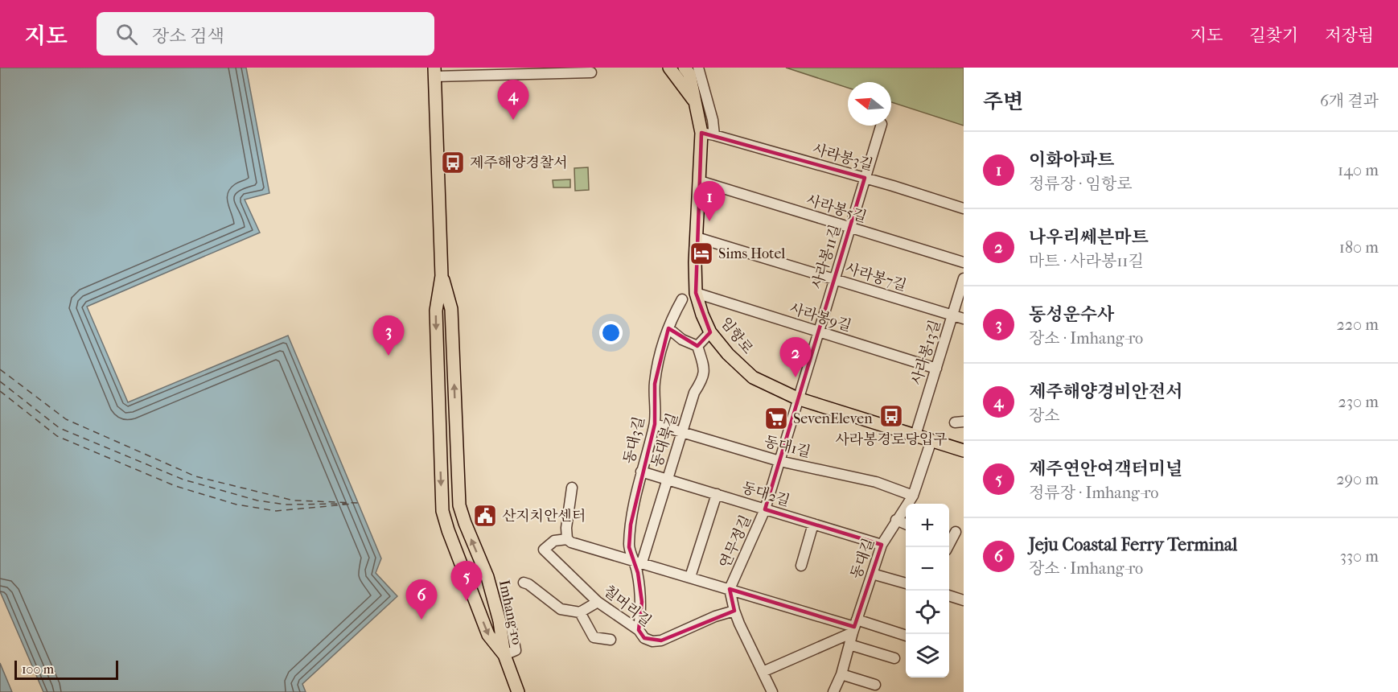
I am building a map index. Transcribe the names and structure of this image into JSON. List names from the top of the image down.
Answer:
{
  "streets": {
    "main road": ["임항로", "Imhang-ro"],
    "street": [
      "사라봉3길",
      "사라봉5길",
      "사라봉11길",
      "사라봉7길",
      "사라봉9길",
      "사라봉13길",
      "동대3길",
      "동대북길",
      "동대1길",
      "동대2길",
      "연무정길",
      "동대길",
      "칠머리길"
    ]
  },
  "crossings": [
    ["사라봉3길", "사라봉11길"],
    ["사라봉3길", "임항로"],
    ["사라봉5길", "사라봉11길"],
    ["사라봉5길", "임항로"],
    ["사라봉11길", "사라봉7길"],
    ["사라봉11길", "사라봉9길"],
    ["사라봉11길", "임항로"],
    ["사라봉11길", "연무정길"],
    ["사라봉7길", "임항로"],
    ["사라봉7길", "사라봉13길"],
    ["사라봉9길", "임항로"],
    ["사라봉9길", "사라봉13길"],
    ["임항로", "사라봉13길"],
    ["임항로", "연무정길"],
    ["임항로", "동대길"],
    ["동대3길", "동대북길"],
    ["동대3길", "동대1길"],
    ["동대3길", "동대2길"],
    ["동대3길", "칠머리길"],
    ["동대북길", "동대1길"],
    ["동대북길", "동대2길"],
    ["동대1길", "연무정길"],
    ["동대1길", "동대길"],
    ["동대2길", "연무정길"],
    ["동대2길", "동대길"],
    ["연무정길", "칠머리길"]
  ],
  "places": {
    "bus stop": ["제주해양경찰서", "사라봉경로당입구"],
    "hotel": ["Sims Hotel"],
    "supermarket": ["SevenEleven"],
    "public building": ["산지치안센터"]
  },
  "scale_bar": "100 m",
  "north": "left",
  "page": {
    "header": "지도",
    "search": "장소 검색",
    "nav": ["지도", "길찾기", "저장됨"],
    "heading": ["주변", "6개 결과"],
    "pins": [
      "4",
      "1",
      "3",
      "2",
      "5",
      "6"
    ],
    "list": [
      {
        "mark": "1",
        "name": "이화아파트",
        "note": "정류장 · 임항로",
        "value": "140 m"
      },
      {
        "mark": "2",
        "name": "나우리쎄븐마트",
        "note": "마트 · 사라봉11길",
        "value": "180 m"
      },
      {
        "mark": "3",
        "name": "동성운수사",
        "note": "장소 · Imhang-ro",
        "value": "220 m"
      },
      {
        "mark": "4",
        "name": "제주해양경비안전서",
        "note": "장소",
        "value": "230 m"
      },
      {
        "mark": "5",
        "name": "제주연안여객터미널",
        "note": "정류장 · Imhang-ro",
        "value": "290 m"
      },
      {
        "mark": "6",
        "name": "Jeju Coastal Ferry Terminal",
        "note": "장소 · Imhang-ro",
        "value": "330 m"
      }
    ],
    "map_buttons": ["+", "−"],
    "scale": "100 m"
  }
}
